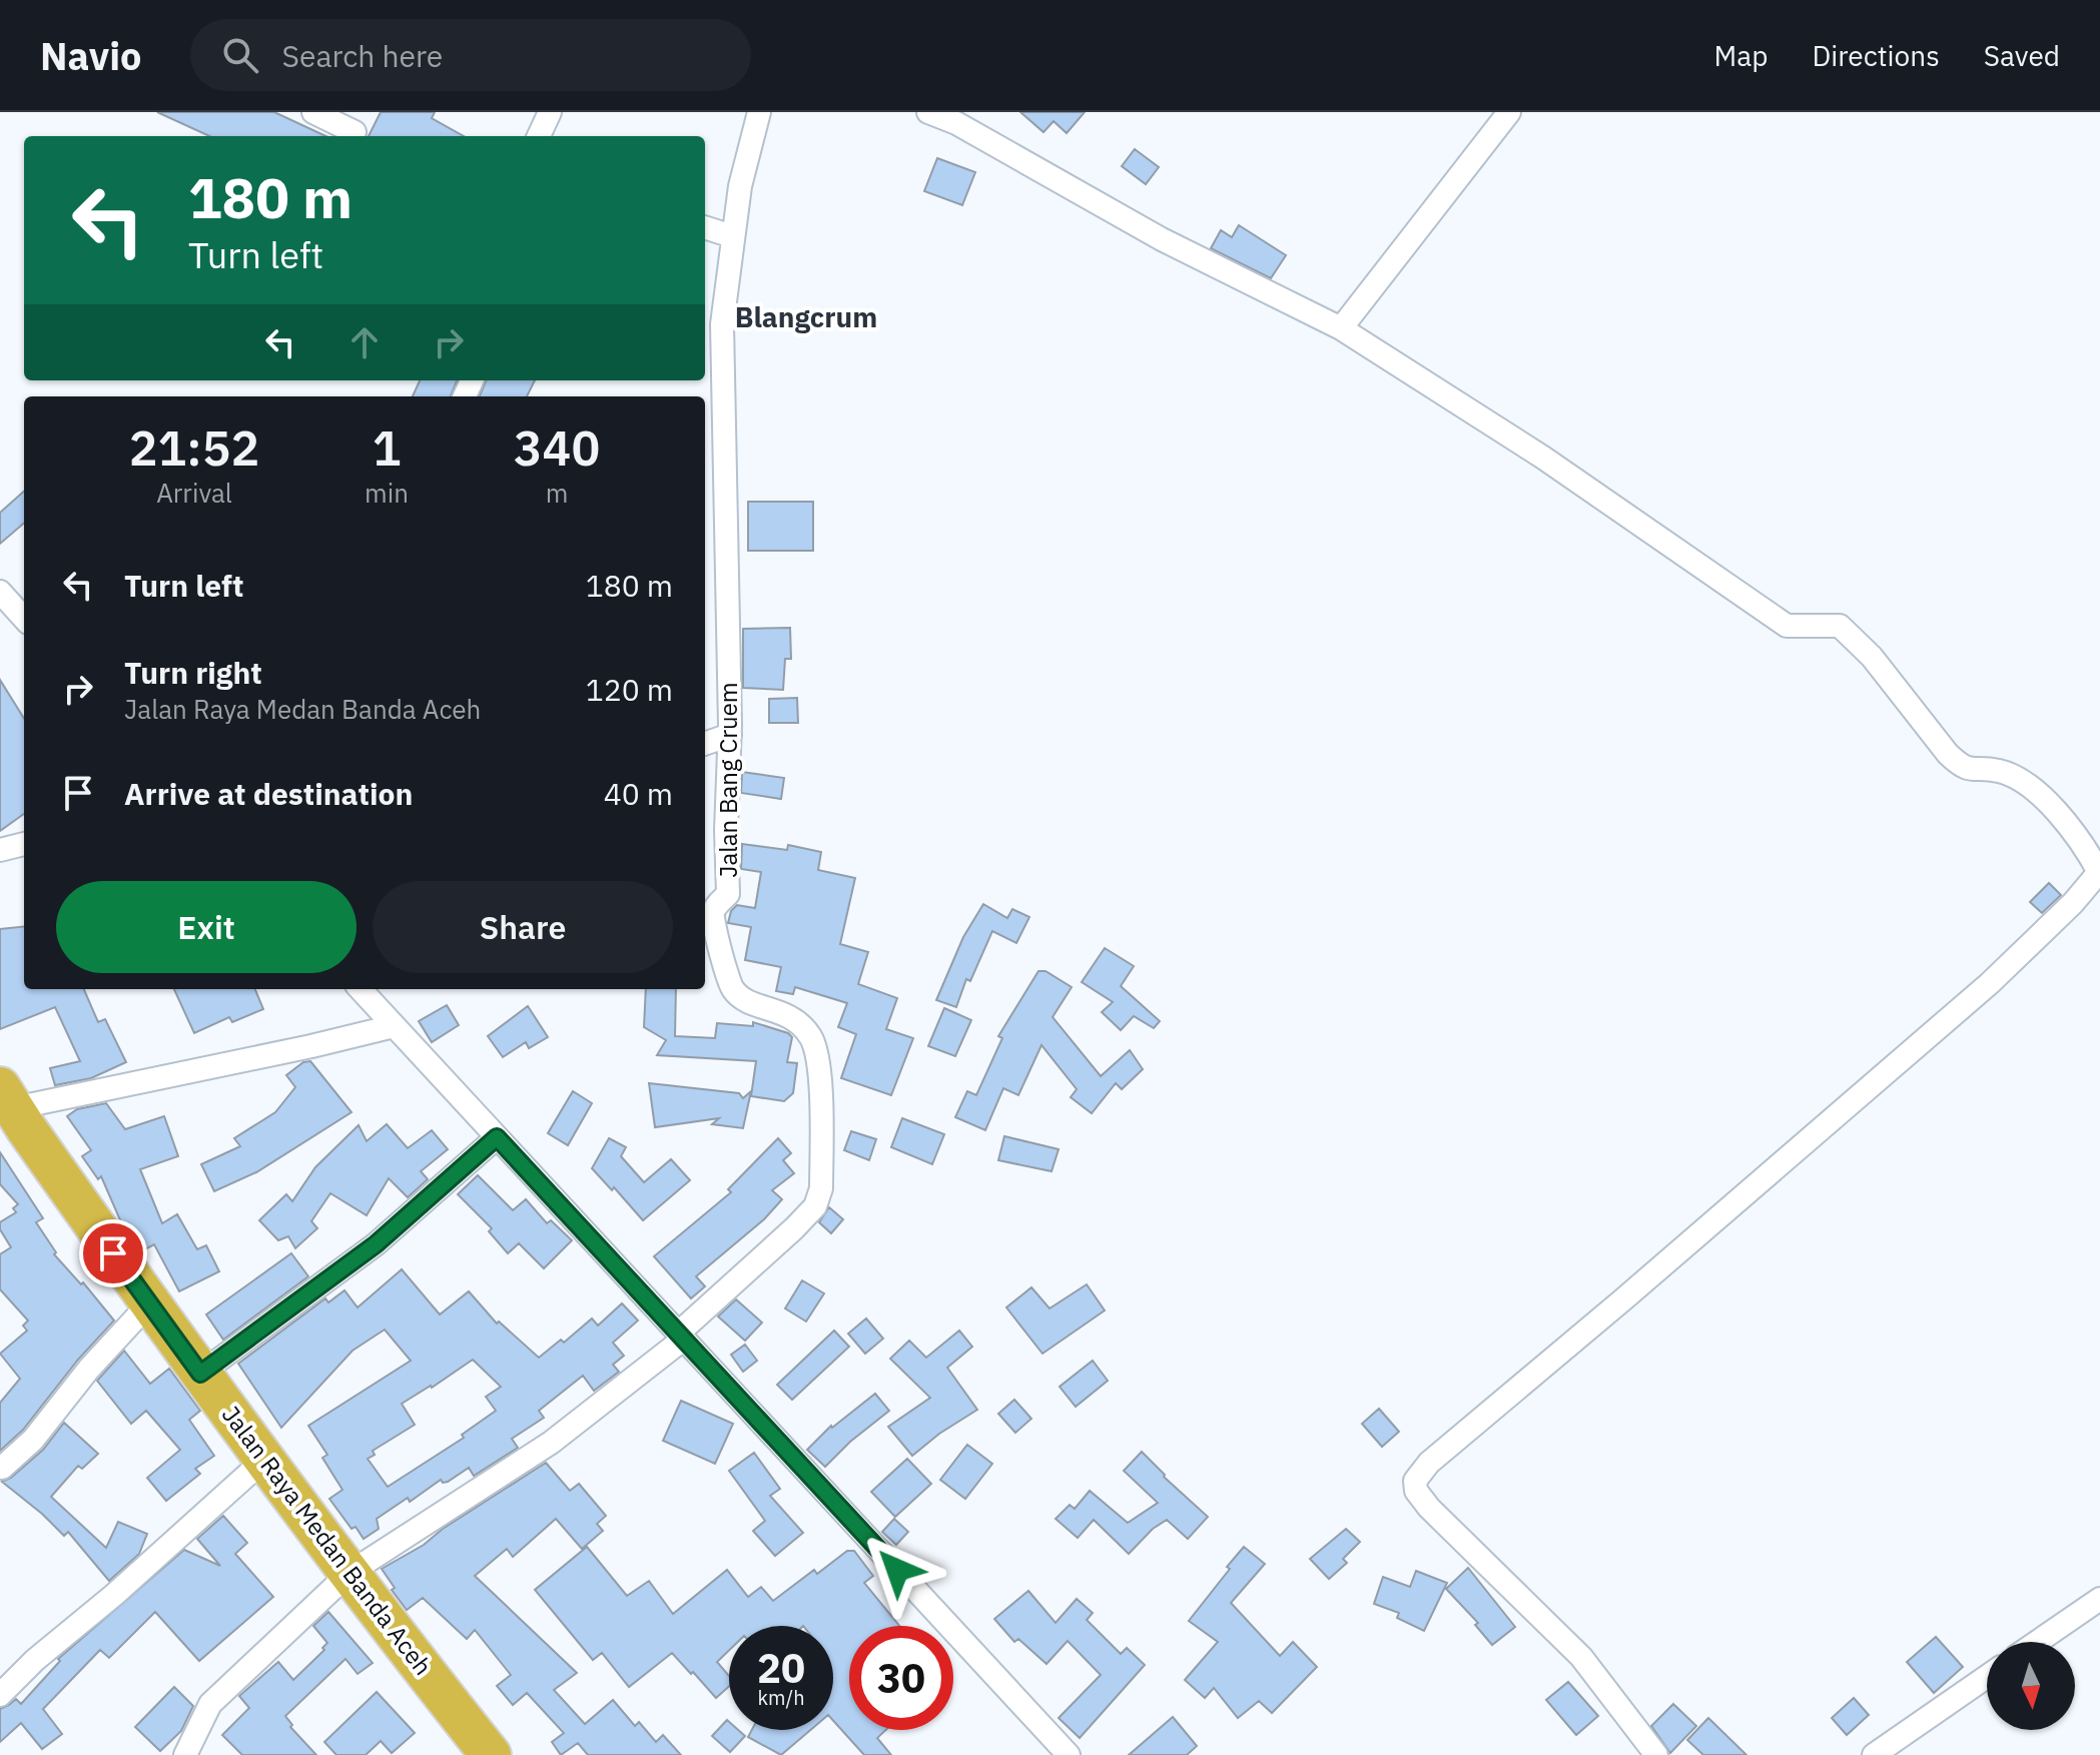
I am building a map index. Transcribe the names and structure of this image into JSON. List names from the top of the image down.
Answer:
{
  "streets": {
    "highway": ["Jalan Raya Medan Banda Aceh"],
    "street": ["Jalan Bang Cruem"]
  },
  "crossings": [
    ["Jalan Bang Cruem", "Jalan Raya Medan Banda Aceh"]
  ],
  "districts": ["Blangcrum"],
  "north": "bottom",
  "page": {
    "header": "Navio",
    "search": "Search here",
    "nav": ["Map", "Directions", "Saved"],
    "turn": ["180 m", "Turn left"],
    "eta": [
      "21:52",
      "Arrival",
      "1",
      "min",
      "340",
      "m"
    ],
    "list": [
      {
        "name": "Turn left",
        "value": "180 m"
      },
      {
        "name": "Turn right",
        "note": "Jalan Raya Medan Banda Aceh",
        "value": "120 m"
      },
      {
        "name": "Arrive at destination",
        "value": "40 m"
      }
    ],
    "buttons": ["Exit", "Share"],
    "speed": "20 km/h",
    "limit": "30"
  }
}
